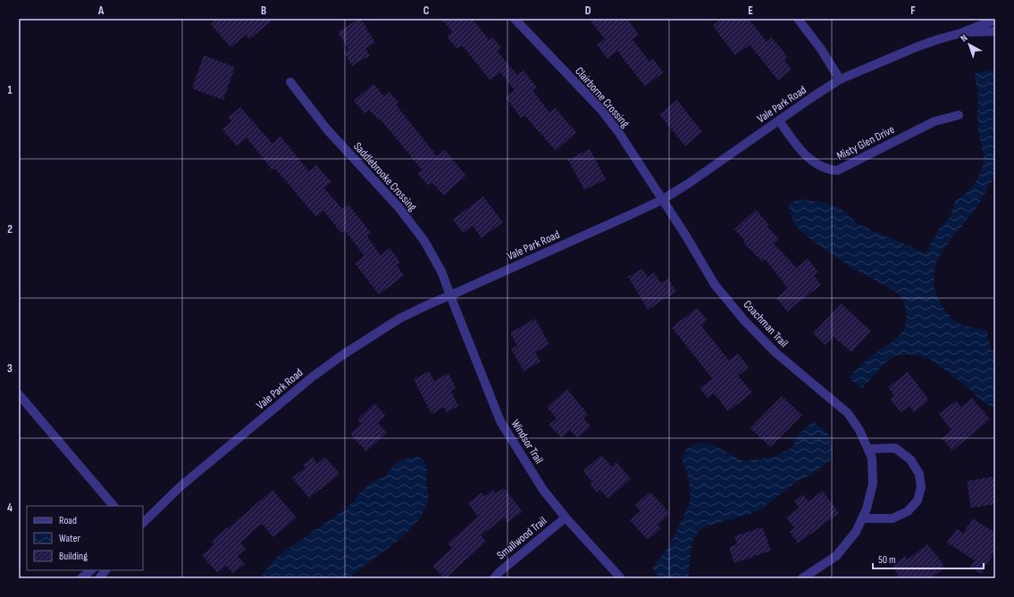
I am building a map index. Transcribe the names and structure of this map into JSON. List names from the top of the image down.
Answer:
{
  "streets": {
    "street": [
      "Clairborne Crossing",
      "Vale Park Road",
      "Misty Glen Drive",
      "Saddlebrooke Crossing",
      "Coachman Trail",
      "Windsor Trail",
      "Smallwood Trail"
    ]
  },
  "crossings": [
    ["Clairborne Crossing", "Vale Park Road"],
    ["Clairborne Crossing", "Coachman Trail"],
    ["Vale Park Road", "Misty Glen Drive"],
    ["Vale Park Road", "Saddlebrooke Crossing"],
    ["Vale Park Road", "Coachman Trail"],
    ["Vale Park Road", "Windsor Trail"],
    ["Saddlebrooke Crossing", "Windsor Trail"],
    ["Windsor Trail", "Smallwood Trail"]
  ],
  "legend": ["Road", "Water", "Building"],
  "scale_bar": "50 m",
  "north": "top left",
  "grid": {
    "columns": [
      "A",
      "B",
      "C",
      "D",
      "E",
      "F"
    ],
    "rows": [
      "1",
      "2",
      "3",
      "4"
    ]
  }
}
